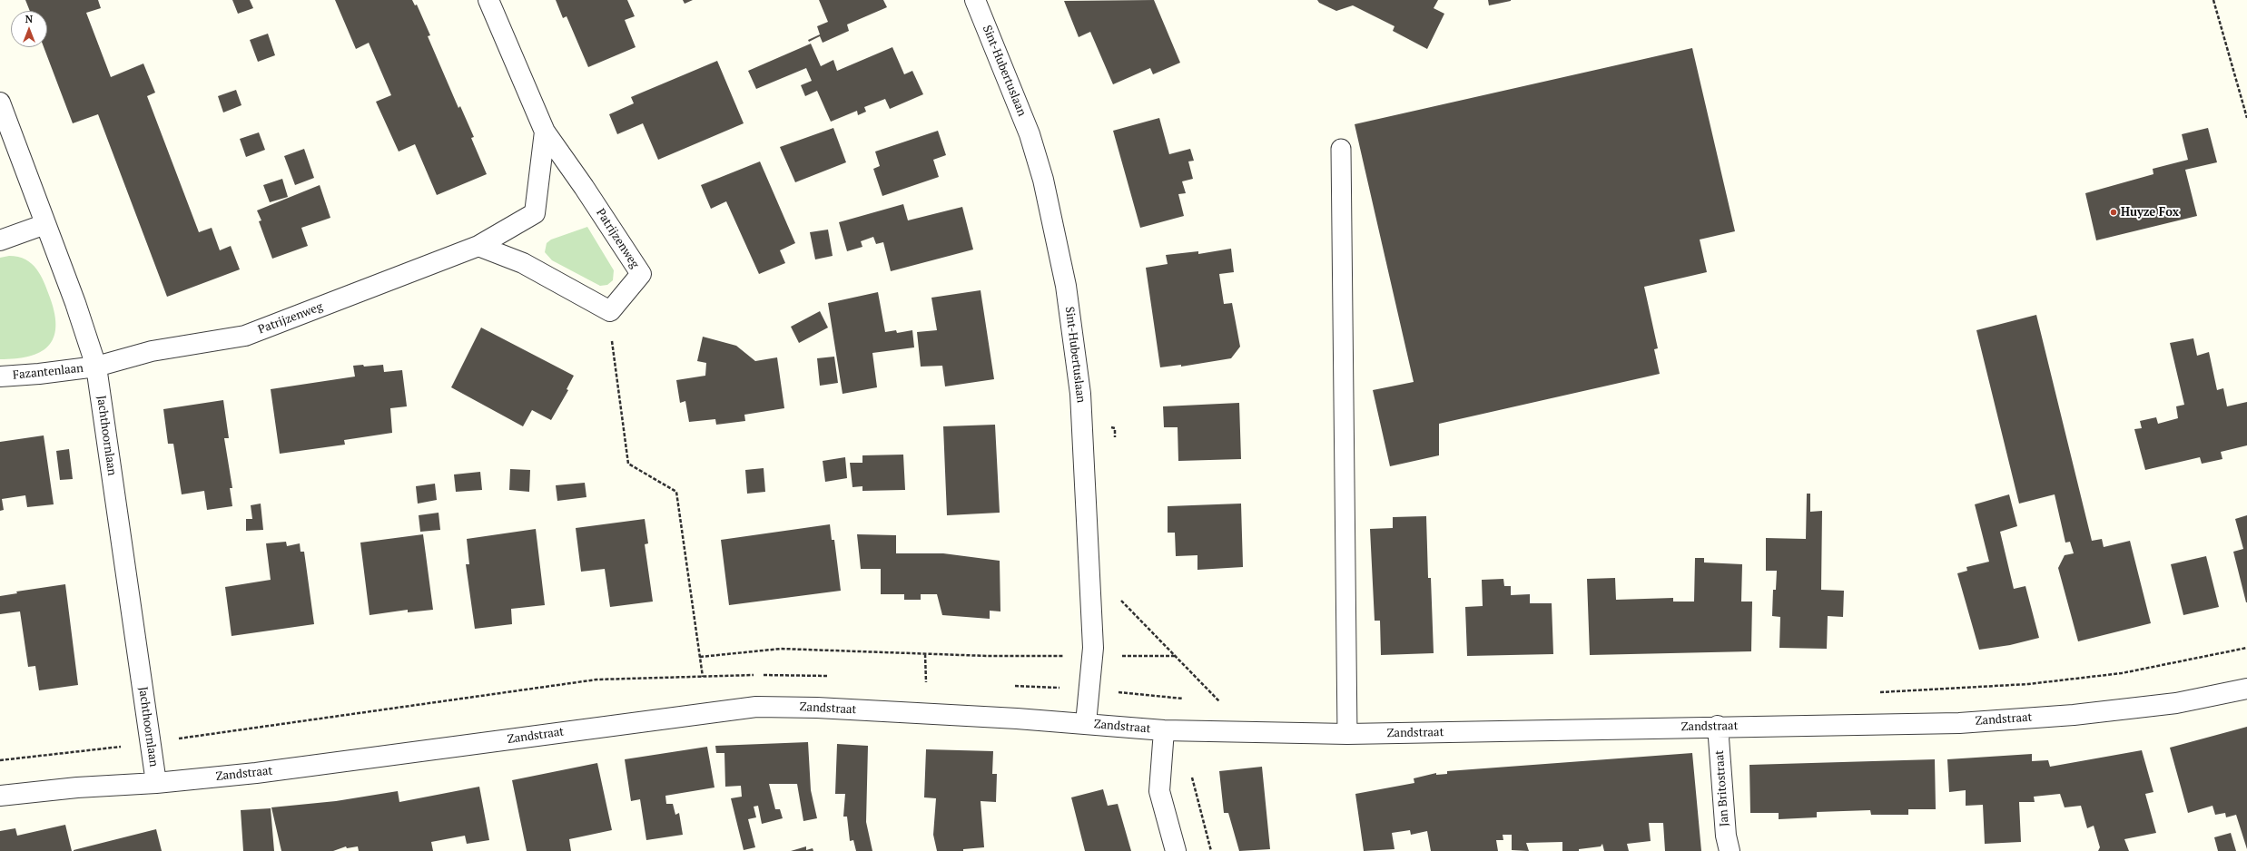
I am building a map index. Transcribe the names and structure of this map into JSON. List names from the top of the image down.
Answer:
{
  "streets": {
    "street": [
      "Sint-Hubertuslaan",
      "Patrijzenweg",
      "Fazantenlaan",
      "Jachthoornlaan",
      "Zandstraat",
      "Jan Britostraat"
    ]
  },
  "crossings": [
    ["Sint-Hubertuslaan", "Zandstraat"],
    ["Patrijzenweg", "Fazantenlaan"],
    ["Patrijzenweg", "Jachthoornlaan"],
    ["Fazantenlaan", "Jachthoornlaan"],
    ["Jachthoornlaan", "Zandstraat"],
    ["Zandstraat", "Jan Britostraat"]
  ],
  "places": ["Huyze Fox"],
  "north": "top"
}
